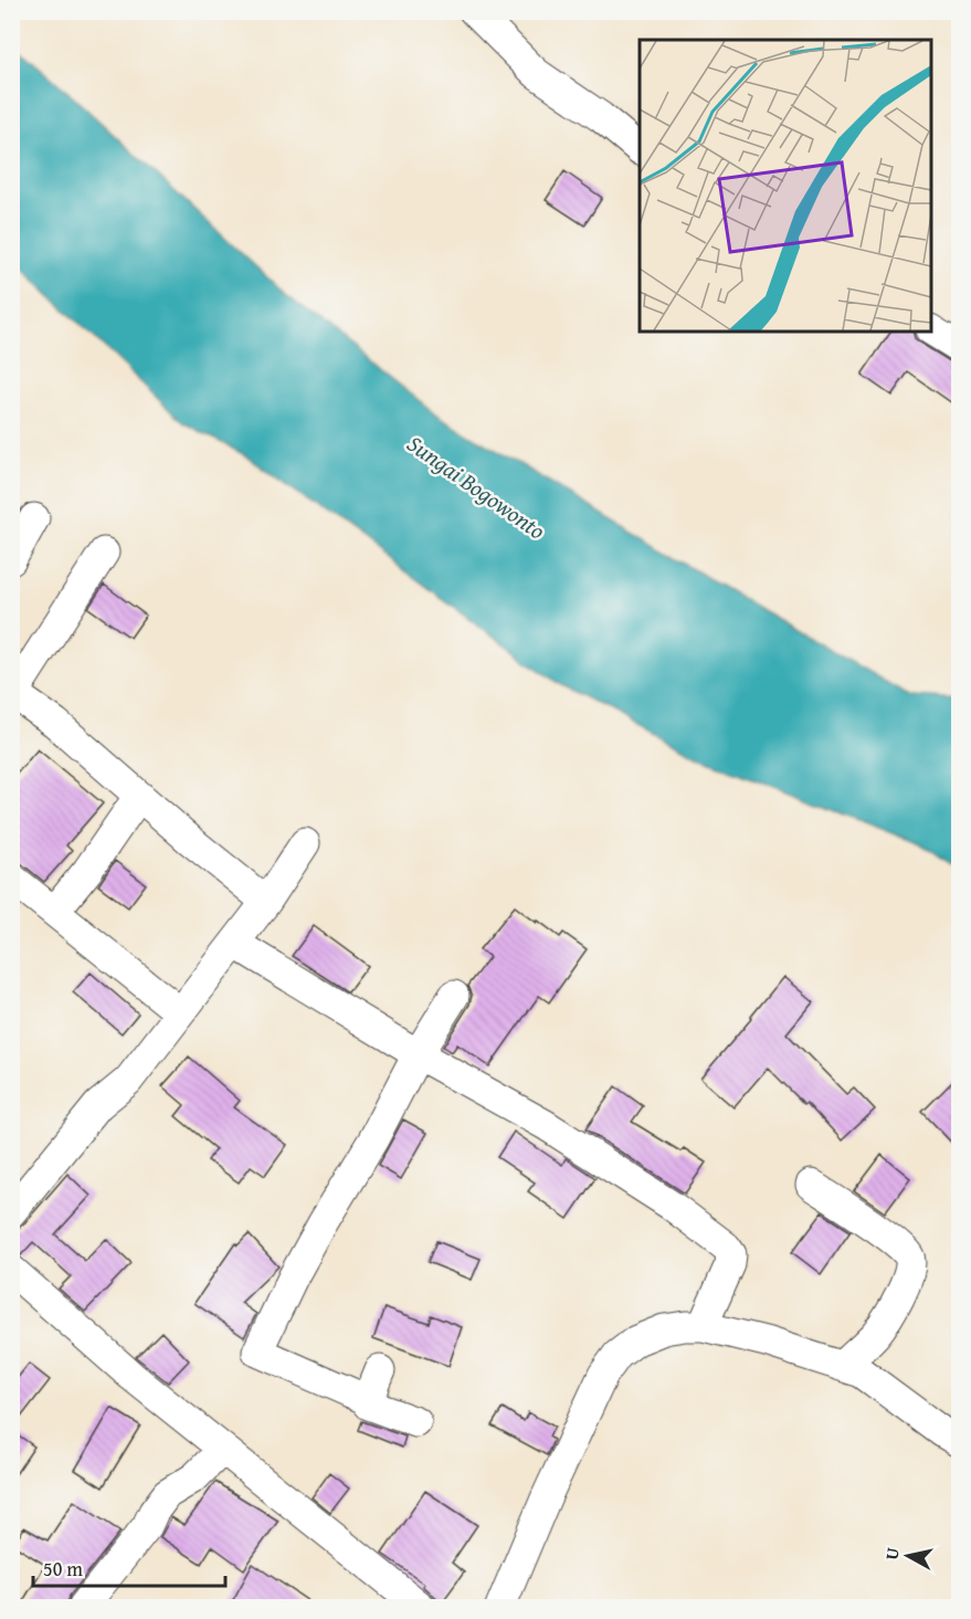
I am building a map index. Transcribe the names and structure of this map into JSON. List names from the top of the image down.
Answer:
{
  "water": ["Sungai Bogowonto"],
  "scale_bar": "50 m",
  "north": "left"
}
